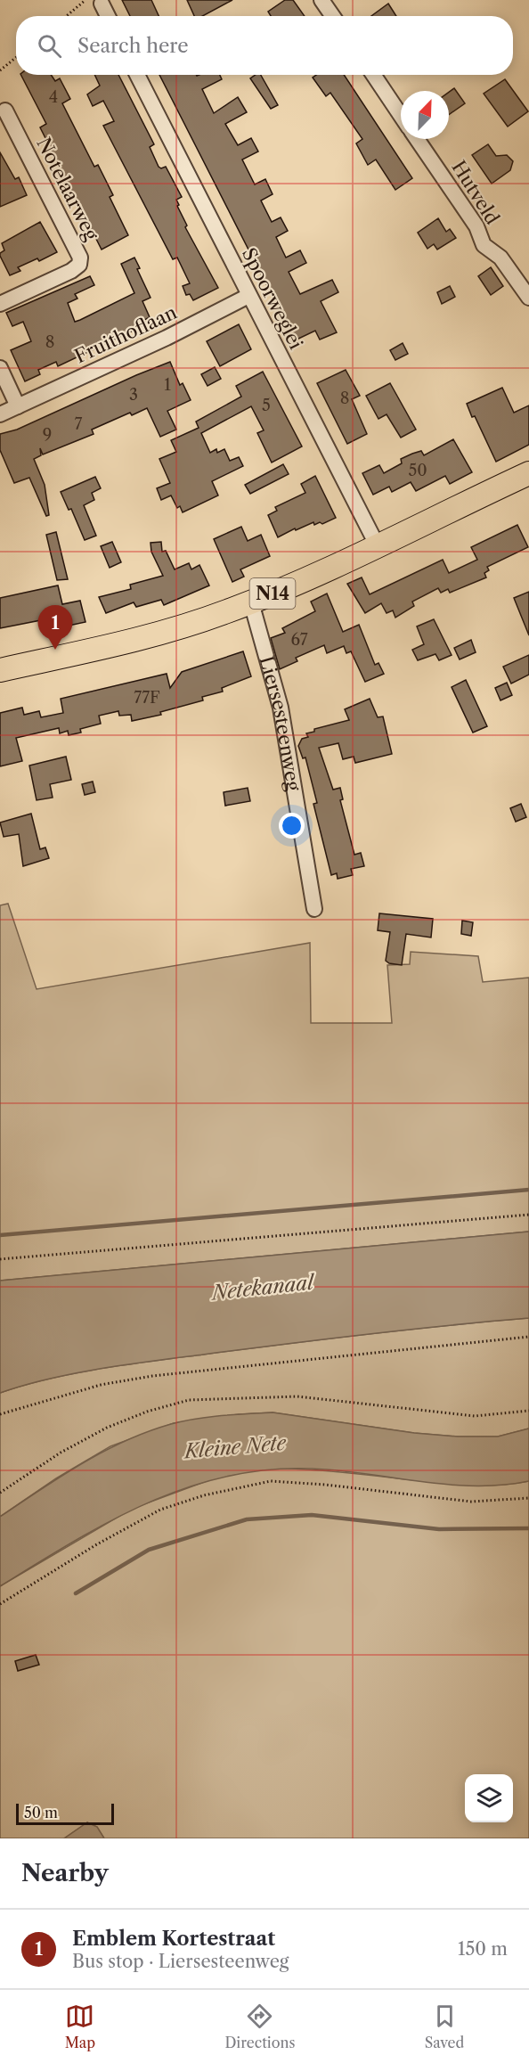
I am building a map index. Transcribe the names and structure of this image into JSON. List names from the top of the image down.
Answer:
{
  "streets": {
    "main road": ["N14"],
    "street": [
      "Notelaarweg",
      "Hutveld",
      "Spoorweglei",
      "Fruithoflaan",
      "Liersesteenweg"
    ]
  },
  "crossings": [
    ["Spoorweglei", "Fruithoflaan"],
    ["Spoorweglei", "N14"],
    ["N14", "Liersesteenweg"]
  ],
  "water": ["Netekanaal", "Kleine Nete"],
  "house_numbers": [
    "4",
    "8",
    "1",
    "3",
    "8",
    "5",
    "7",
    "9",
    "50",
    "67",
    "77F"
  ],
  "scale_bar": "50 m",
  "north": "top right",
  "page": {
    "search": "Search here",
    "pins": "1",
    "scale": "50 m",
    "heading": "Nearby",
    "list": [
      {
        "mark": "1",
        "name": "Emblem Kortestraat",
        "note": "Bus stop · Liersesteenweg",
        "value": "150 m"
      }
    ],
    "nav": ["Map", "Directions", "Saved"]
  }
}
